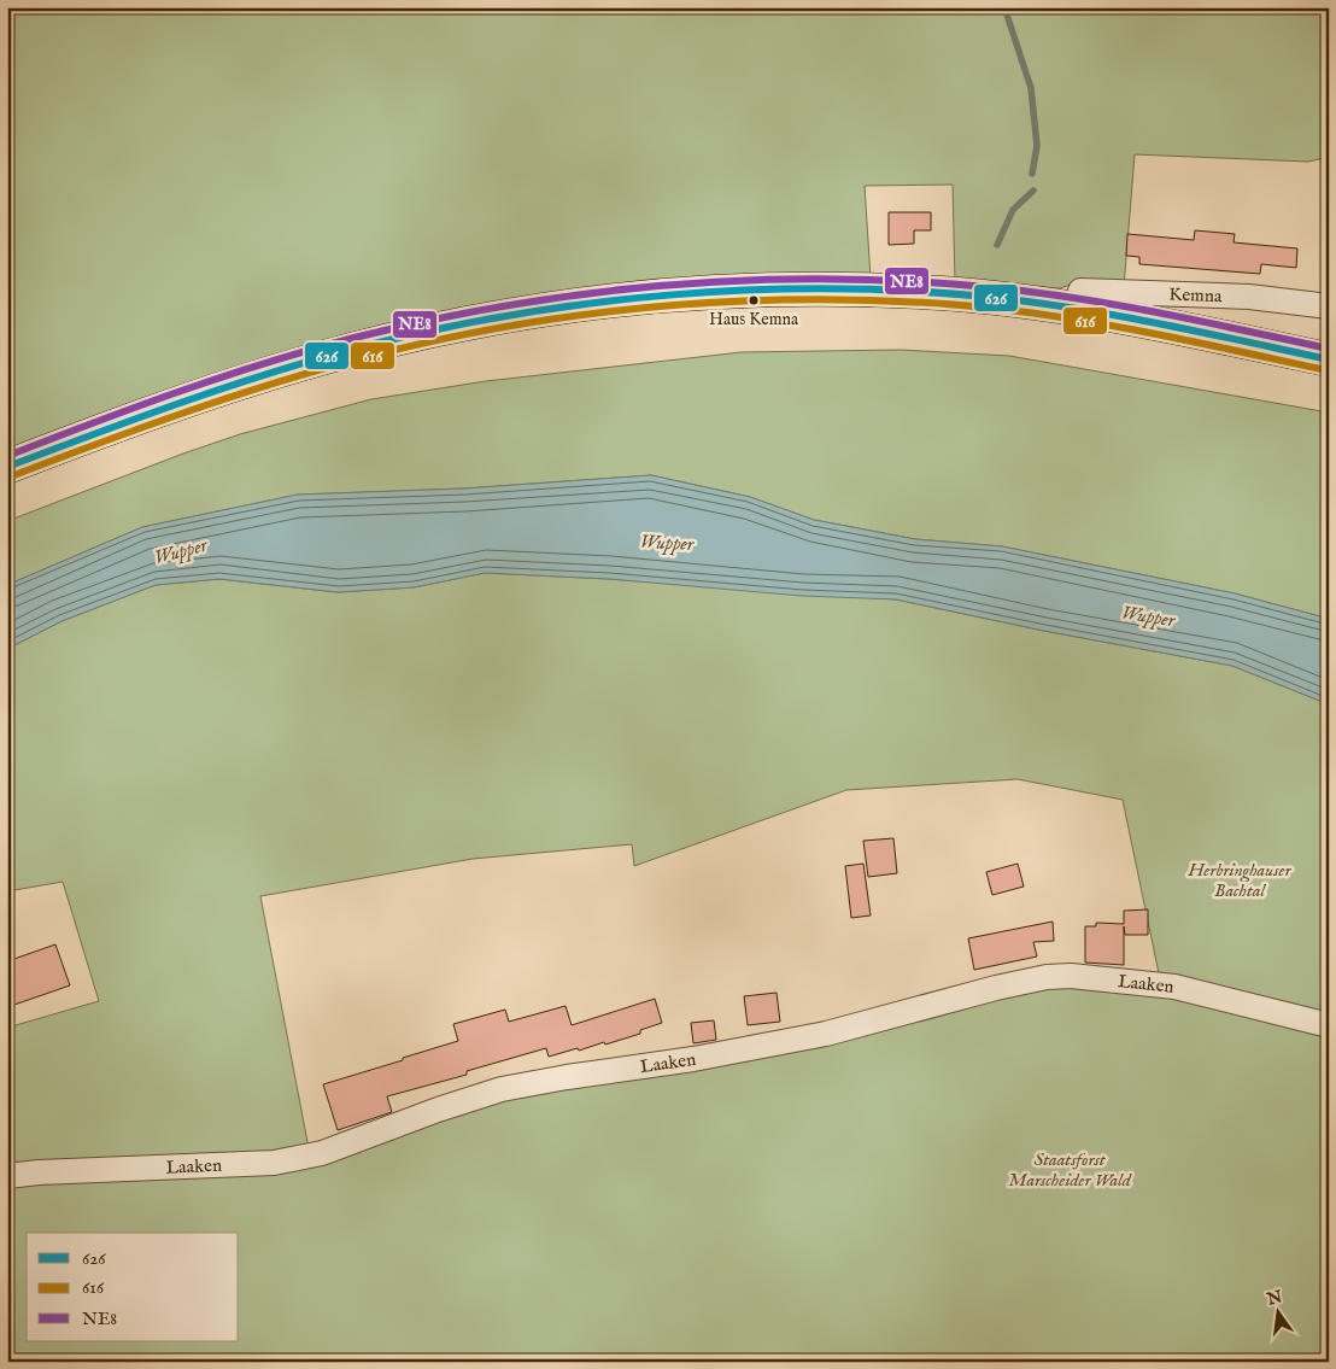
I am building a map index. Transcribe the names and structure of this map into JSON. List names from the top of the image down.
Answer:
{
  "streets": {
    "street": ["Kemna", "Laaken"]
  },
  "water": ["Wupper"],
  "parks": ["Herbringhauser Bachtal", "Staatsforst Marscheider Wald"],
  "places": ["Haus Kemna"],
  "lines": ["transit line NE8", "transit line 626", "transit line 616"],
  "legend": ["626", "616", "NE8"],
  "north": "top"
}
